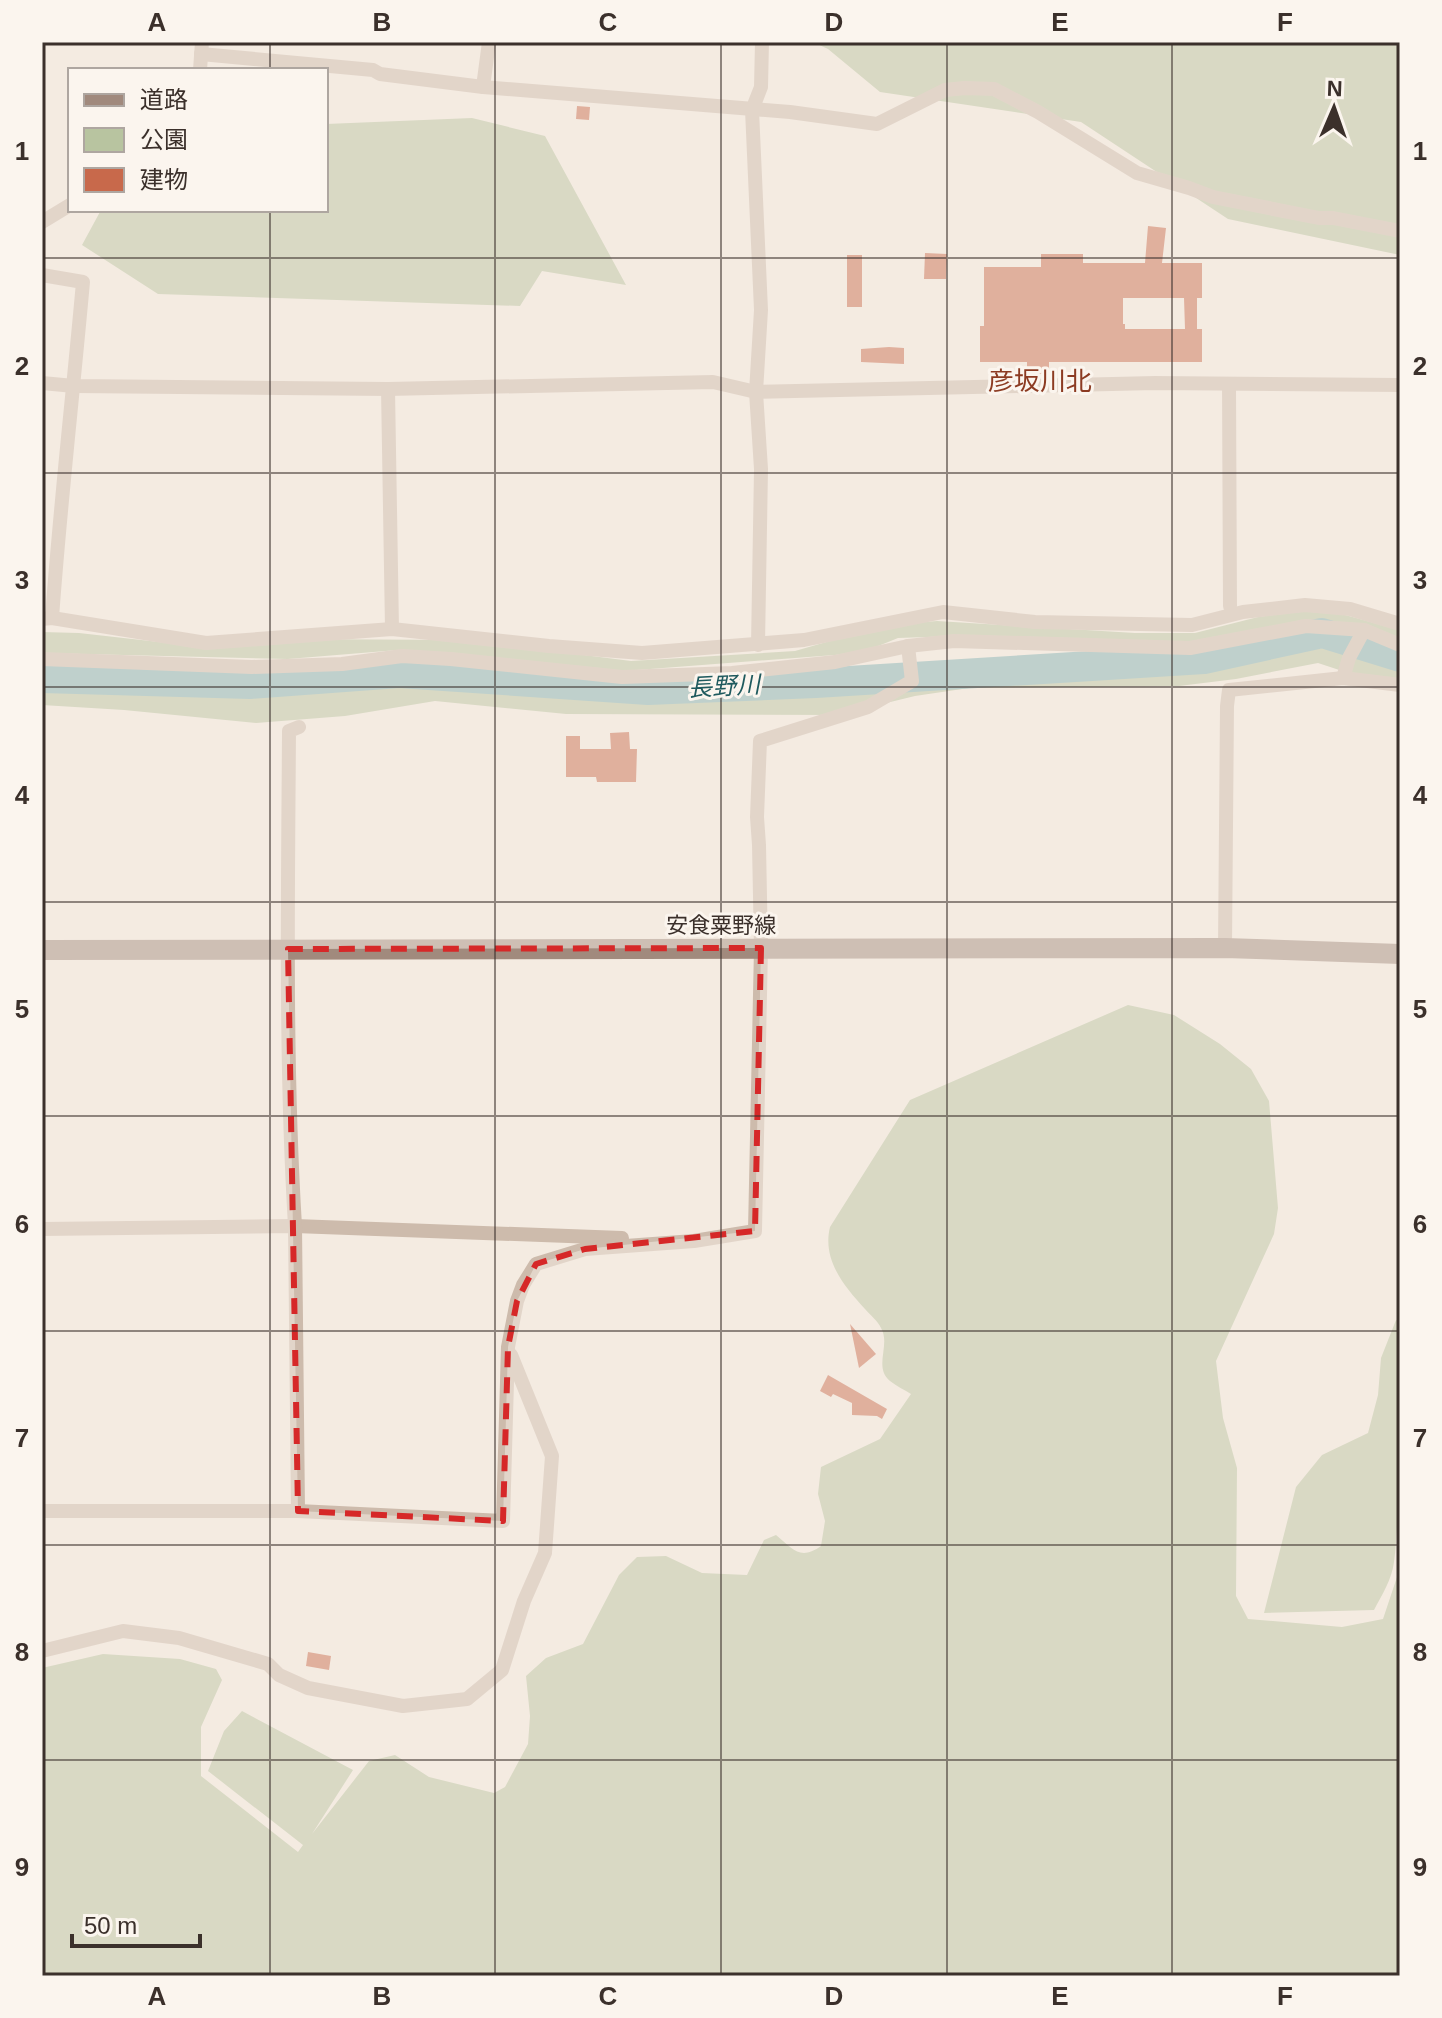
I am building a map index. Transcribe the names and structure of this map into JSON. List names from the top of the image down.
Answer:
{
  "streets": {
    "main road": ["安食粟野線"]
  },
  "districts": ["彦坂川北"],
  "water": ["長野川"],
  "legend": ["道路", "公園", "建物"],
  "scale_bar": "50 m",
  "north": "top",
  "grid": {
    "columns": [
      "A",
      "B",
      "C",
      "D",
      "E",
      "F"
    ],
    "rows": [
      "1",
      "2",
      "3",
      "4",
      "5",
      "6",
      "7",
      "8",
      "9"
    ]
  }
}
